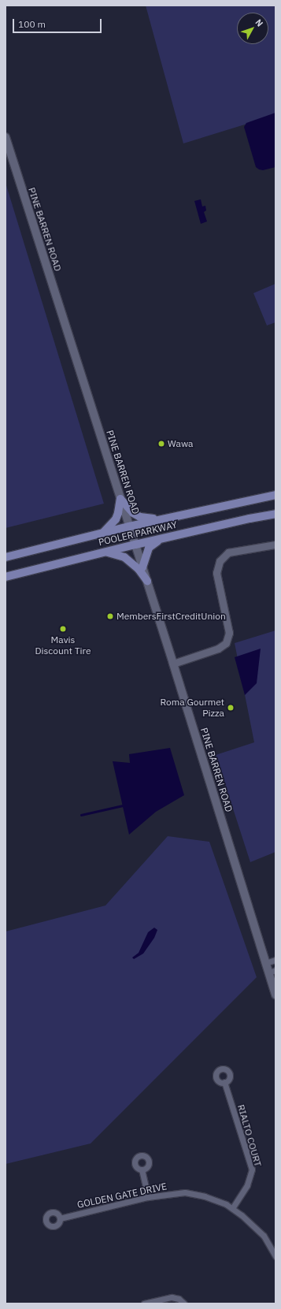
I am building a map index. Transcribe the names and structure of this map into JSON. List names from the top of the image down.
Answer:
{
  "streets": {
    "main road": ["PINE BARREN ROAD", "POOLER PARKWAY"],
    "street": ["RIALTO COURT", "GOLDEN GATE DRIVE"]
  },
  "crossings": [
    ["PINE BARREN ROAD", "POOLER PARKWAY"],
    ["RIALTO COURT", "GOLDEN GATE DRIVE"]
  ],
  "places": [
    "Wawa",
    "MembersFirstCreditUnion",
    "Mavis Discount Tire",
    "Roma Gourmet Pizza"
  ],
  "scale_bar": "100 m",
  "north": "top right"
}
